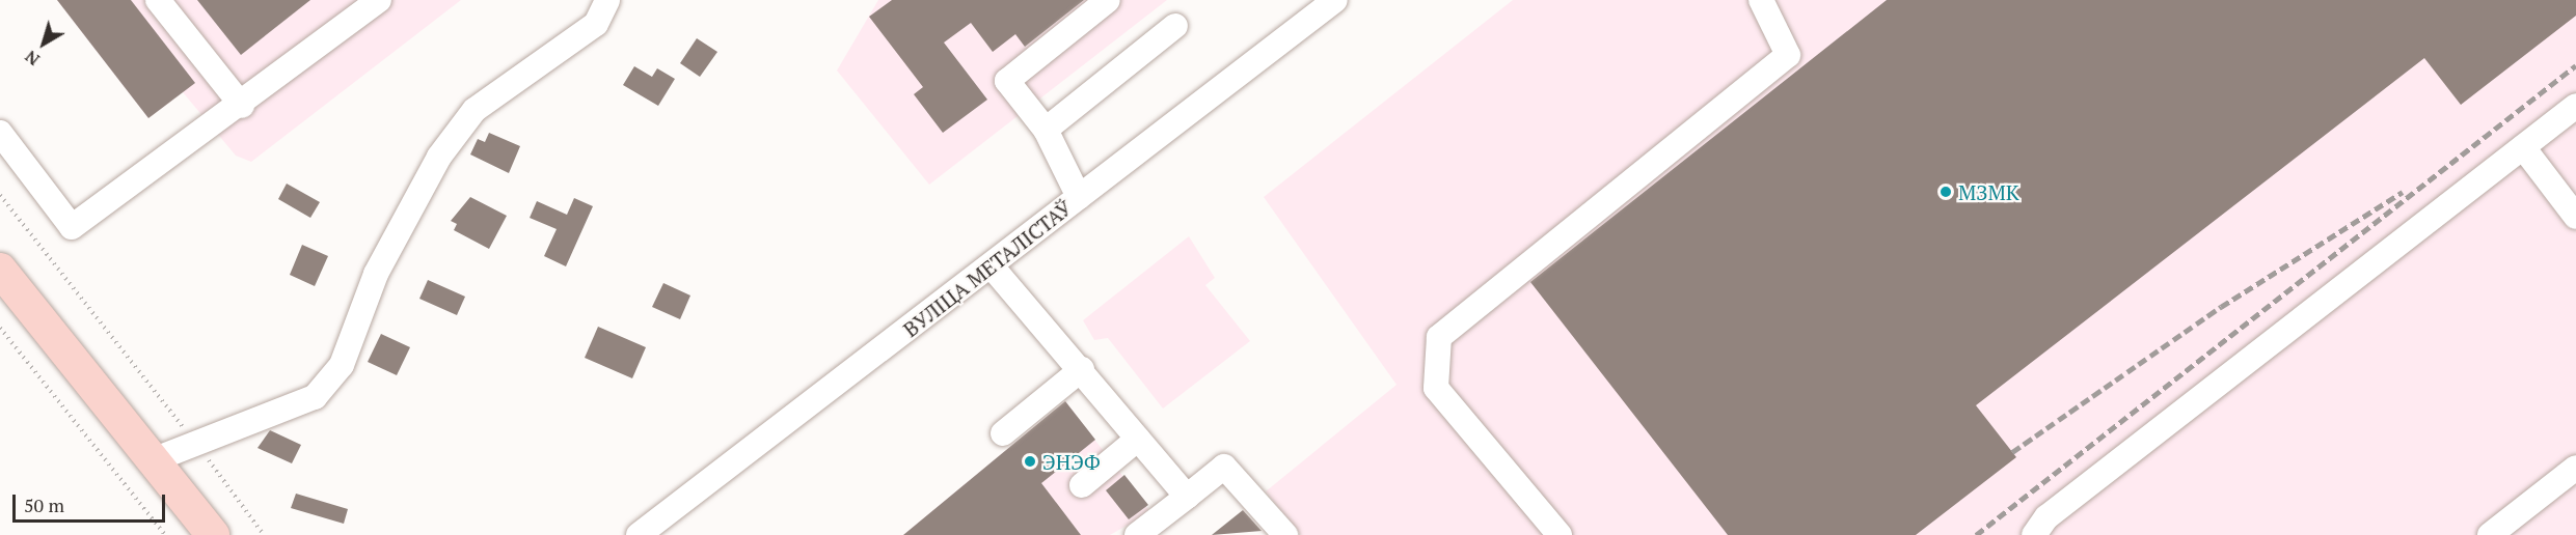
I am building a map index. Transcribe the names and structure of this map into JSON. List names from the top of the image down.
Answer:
{
  "streets": {
    "street": ["ВУЛІЦА МЕТАЛІСТАЎ"]
  },
  "places": ["МЗМК", "ЭНЭФ"],
  "scale_bar": "50 m",
  "north": "bottom left"
}
